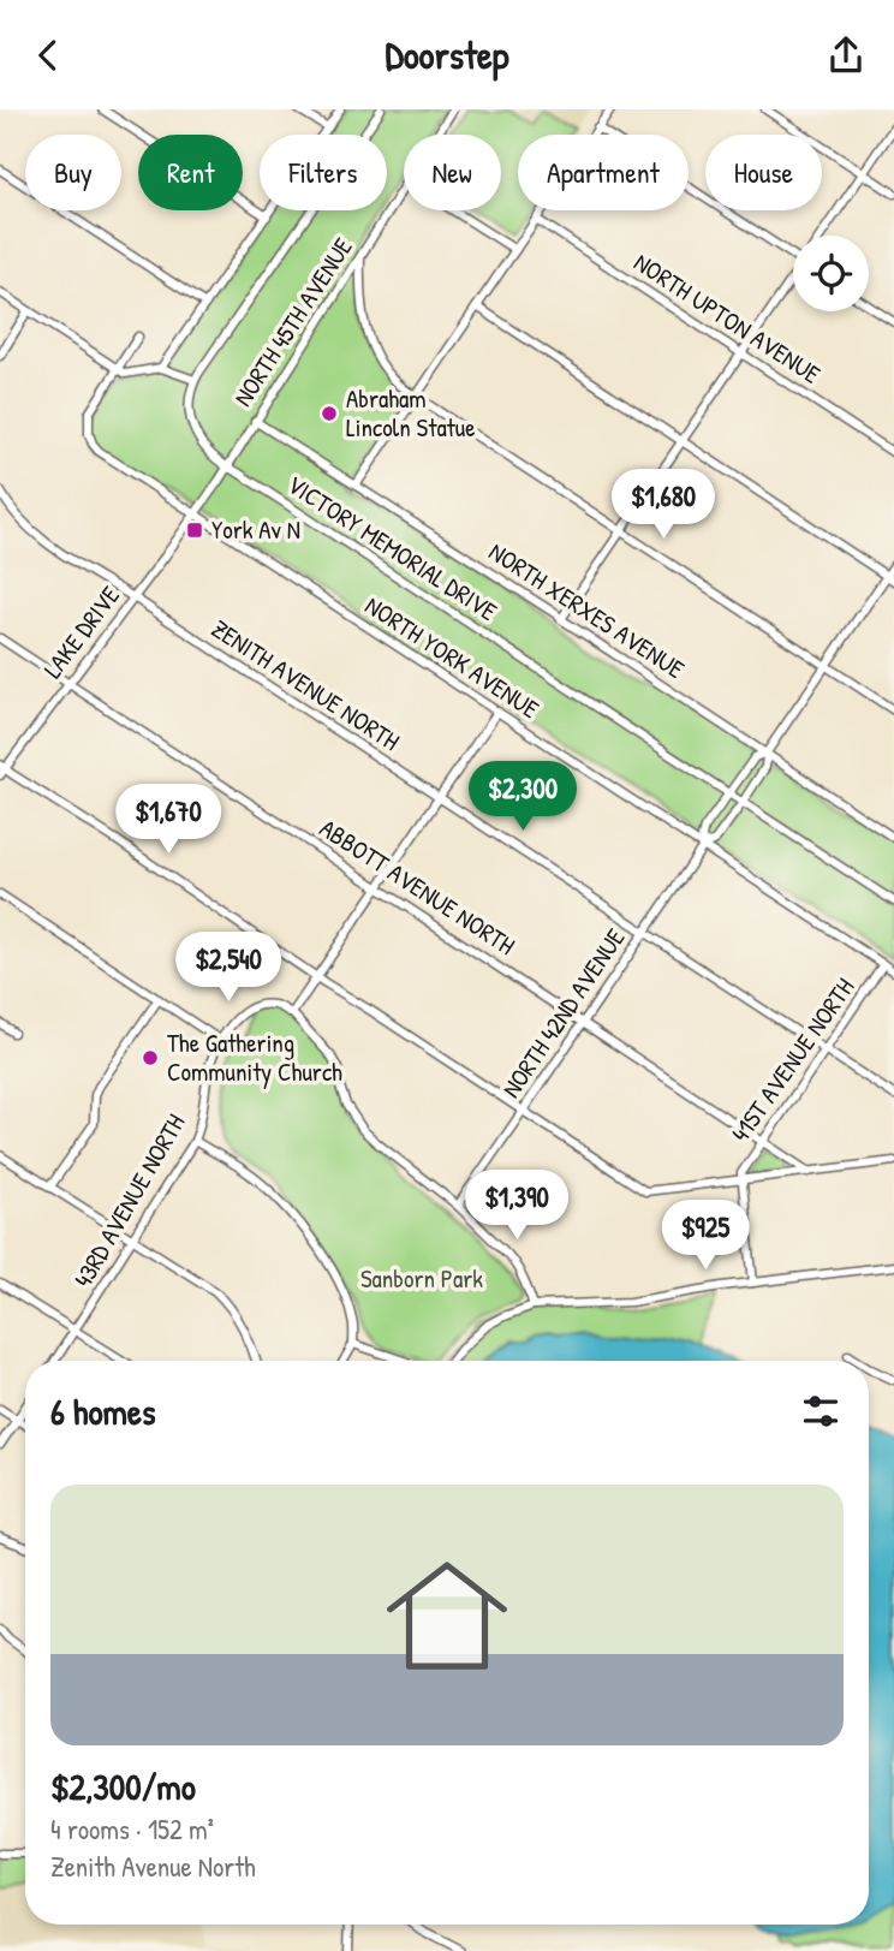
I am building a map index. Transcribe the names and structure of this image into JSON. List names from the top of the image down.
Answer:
{
  "streets": {
    "street": [
      "NORTH UPTON AVENUE",
      "NORTH 45TH AVENUE",
      "VICTORY MEMORIAL DRIVE",
      "NORTH XERXES AVENUE",
      "LAKE DRIVE",
      "NORTH YORK AVENUE",
      "ZENITH AVENUE NORTH",
      "ABBOTT AVENUE NORTH",
      "NORTH 42ND AVENUE",
      "41ST AVENUE NORTH",
      "43RD AVENUE NORTH"
    ]
  },
  "crossings": [
    ["NORTH 45TH AVENUE", "VICTORY MEMORIAL DRIVE"],
    ["NORTH 45TH AVENUE", "NORTH XERXES AVENUE"],
    ["NORTH 45TH AVENUE", "LAKE DRIVE"],
    ["NORTH 45TH AVENUE", "NORTH YORK AVENUE"],
    ["VICTORY MEMORIAL DRIVE", "NORTH 42ND AVENUE"],
    ["NORTH XERXES AVENUE", "NORTH 42ND AVENUE"],
    ["LAKE DRIVE", "NORTH YORK AVENUE"],
    ["LAKE DRIVE", "ZENITH AVENUE NORTH"],
    ["LAKE DRIVE", "ABBOTT AVENUE NORTH"],
    ["NORTH YORK AVENUE", "NORTH 42ND AVENUE"],
    ["NORTH YORK AVENUE", "41ST AVENUE NORTH"],
    ["ZENITH AVENUE NORTH", "NORTH 42ND AVENUE"],
    ["ZENITH AVENUE NORTH", "41ST AVENUE NORTH"],
    ["ABBOTT AVENUE NORTH", "NORTH 42ND AVENUE"],
    ["ABBOTT AVENUE NORTH", "41ST AVENUE NORTH"]
  ],
  "parks": ["Sanborn Park"],
  "places": {
    "other": ["Abraham Lincoln Statue", "The Gathering Community Church"],
    "transit": ["York Av N"]
  },
  "page": {
    "header": "Doorstep",
    "chip": [
      "Buy",
      "Rent",
      "Filters",
      "New",
      "Apartment",
      "House"
    ],
    "price": [
      "$1,680",
      "$2,300",
      "$1,670",
      "$2,540",
      "$1,390",
      "$925"
    ],
    "heading": "6 homes",
    "list": [
      {
        "name": "$2,300/mo",
        "note": "4 rooms · 152 m² · Zenith Avenue North"
      }
    ]
  }
}
